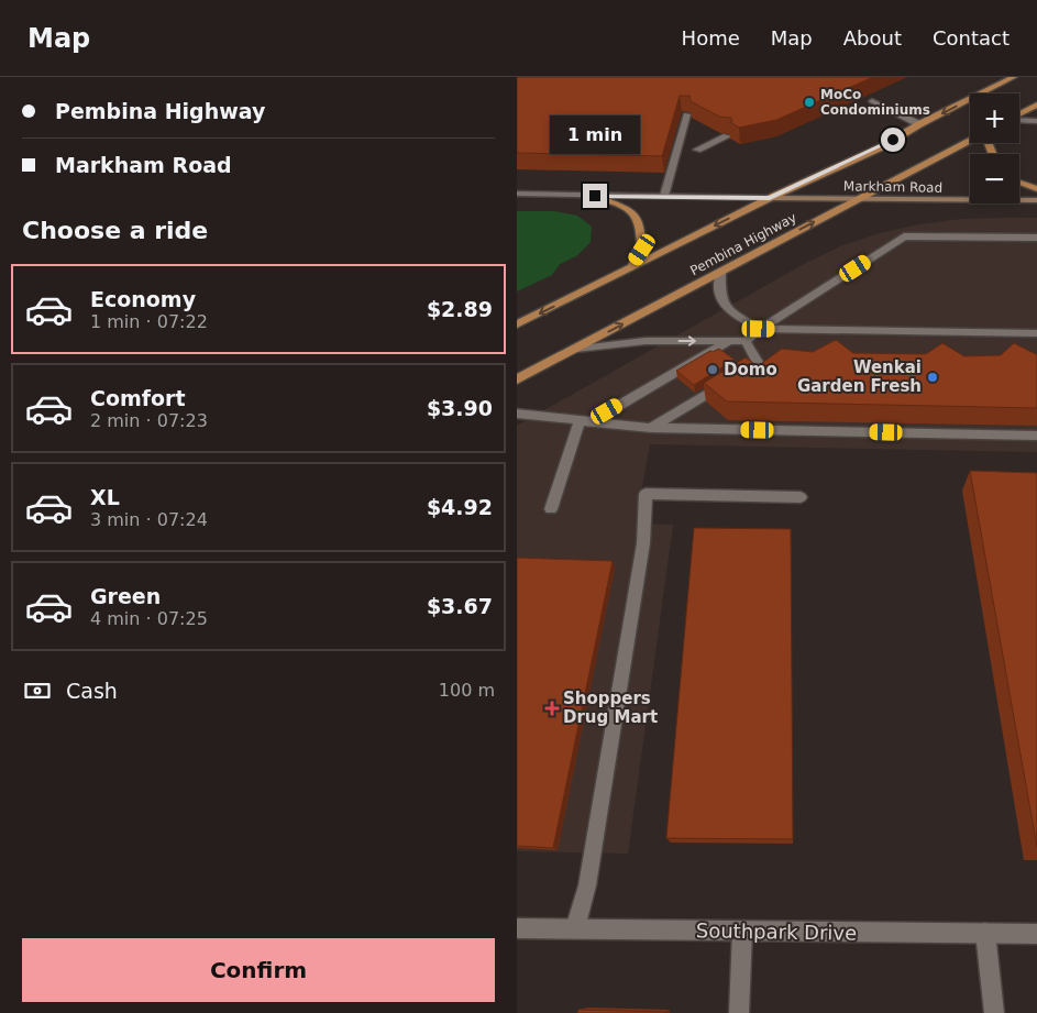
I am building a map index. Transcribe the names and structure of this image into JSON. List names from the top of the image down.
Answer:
{
  "streets": {
    "main road": ["Pembina Highway"],
    "street": ["Markham Road", "Southpark Drive"]
  },
  "crossings": [
    ["Markham Road", "Pembina Highway"]
  ],
  "places": {
    "other": ["MoCo Condominiums", "Domo", "Wenkai Garden Fresh"],
    "health": ["Shoppers Drug Mart"]
  },
  "page": {
    "header": "Map",
    "nav": [
      "Home",
      "Map",
      "About",
      "Contact"
    ],
    "banner": ["Pembina Highway", "Markham Road"],
    "map_buttons": ["+", "−"],
    "bubble": "1 min",
    "heading": "Choose a ride",
    "list": [
      {
        "name": "Economy",
        "note": "1 min · 07:22",
        "value": "$2.89"
      },
      {
        "name": "Comfort",
        "note": "2 min · 07:23",
        "value": "$3.90"
      },
      {
        "name": "XL",
        "note": "3 min · 07:24",
        "value": "$4.92"
      },
      {
        "name": "Green",
        "note": "4 min · 07:25",
        "value": "$3.67"
      }
    ],
    "pay": ["Cash", "100 m"],
    "buttons": "Confirm"
  }
}
